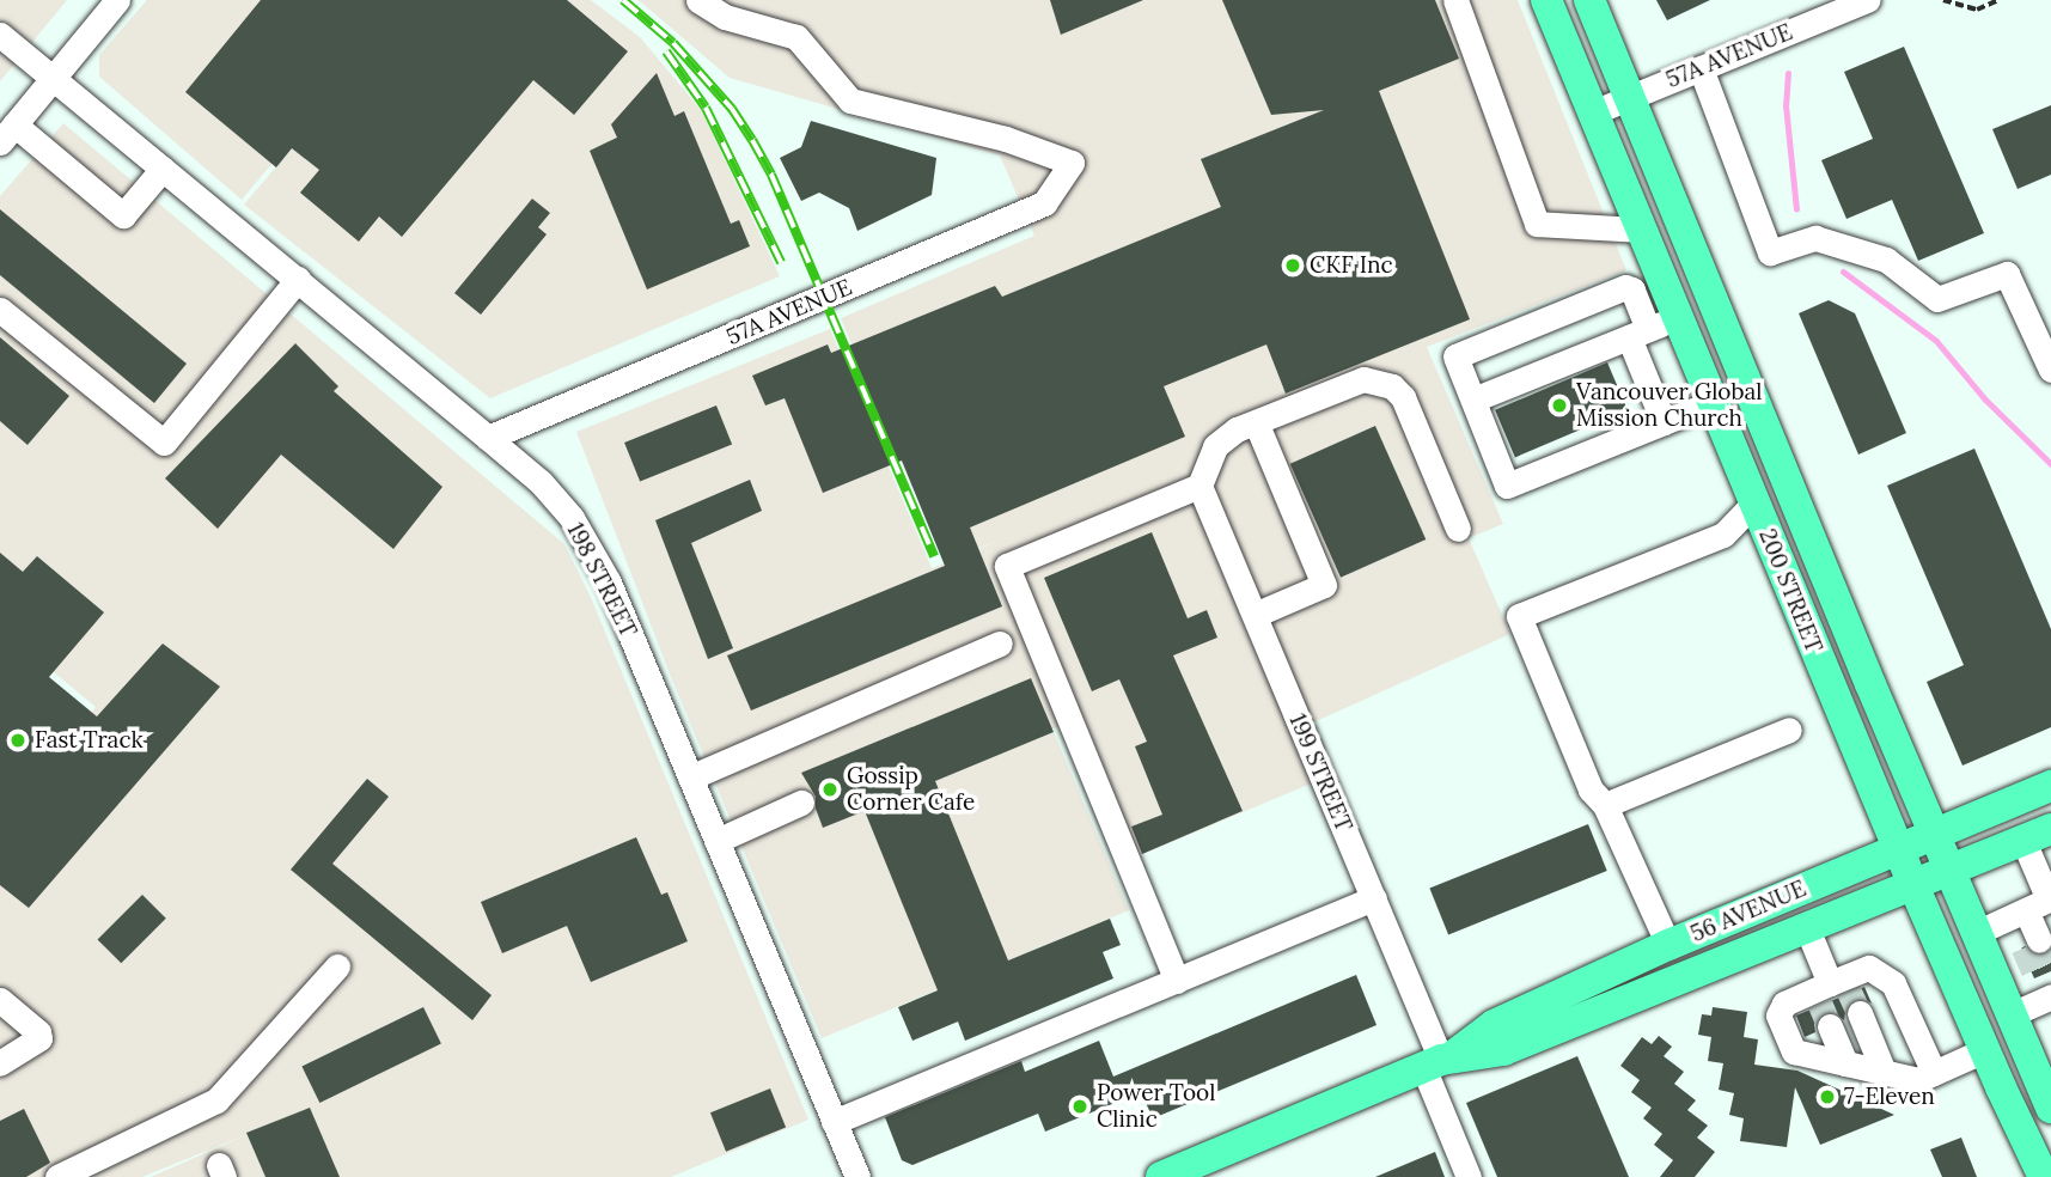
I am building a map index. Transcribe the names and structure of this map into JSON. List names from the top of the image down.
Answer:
{
  "streets": {
    "main road": ["200 STREET", "56 AVENUE"],
    "street": ["57A AVENUE", "198 STREET", "199 STREET"]
  },
  "crossings": [
    ["57A AVENUE", "198 STREET"],
    ["57A AVENUE", "200 STREET"],
    ["200 STREET", "56 AVENUE"],
    ["199 STREET", "56 AVENUE"]
  ],
  "places": [
    "CKF Inc",
    "Vancouver Global Mission Church",
    "Fast Track",
    "Gossip Corner Cafe",
    "7-Eleven",
    "Power Tool Clinic"
  ]
}
